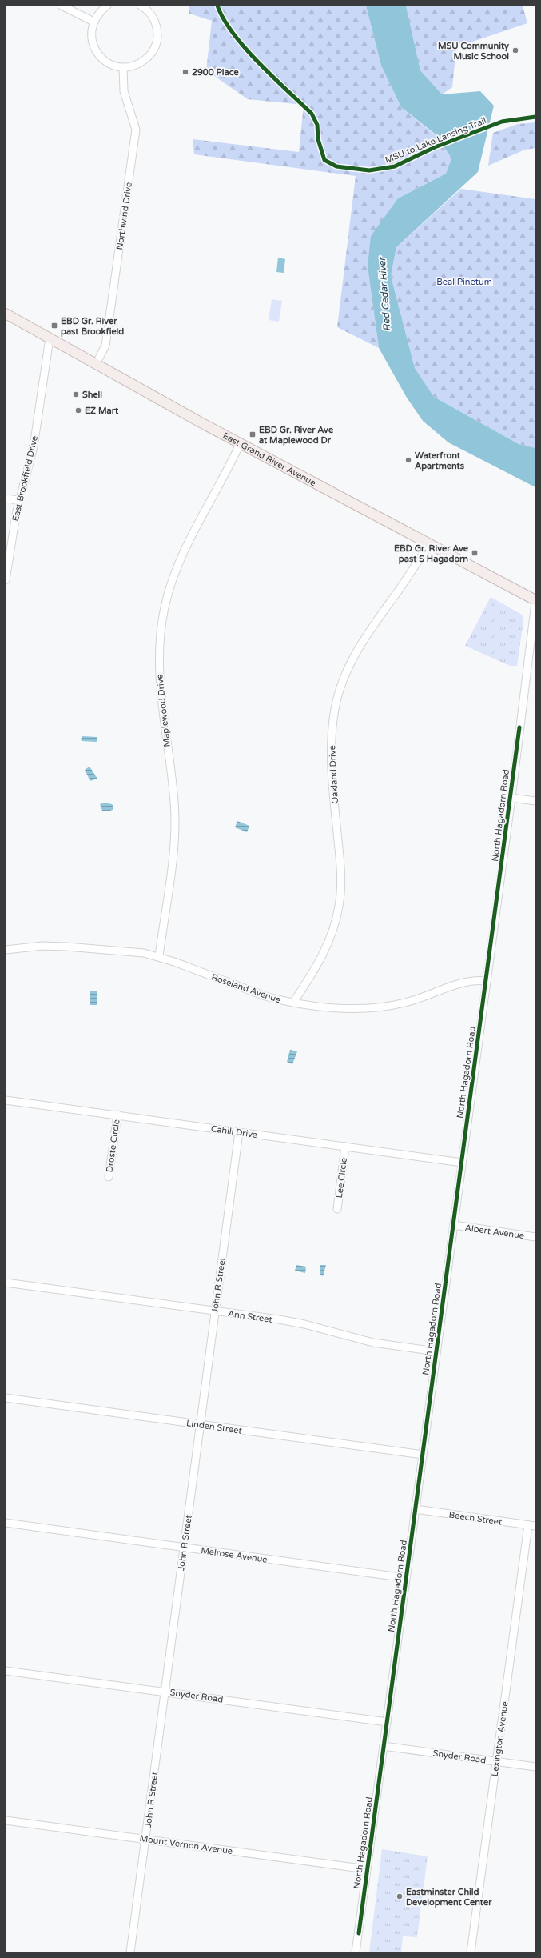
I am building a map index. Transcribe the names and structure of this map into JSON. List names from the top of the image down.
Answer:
{
  "streets": {
    "main road": ["East Grand River Avenue"],
    "street": [
      "Northwind Drive",
      "East Brookfield Drive",
      "Maplewood Drive",
      "Oakland Drive",
      "North Hagadorn Road",
      "Roseland Avenue",
      "Cahill Drive",
      "Droste Circle",
      "Lee Circle",
      "Albert Avenue",
      "John R Street",
      "Ann Street",
      "Linden Street",
      "Beech Street",
      "Melrose Avenue",
      "Snyder Road",
      "Lexington Avenue",
      "Mount Vernon Avenue"
    ],
    "cycle path": ["MSU to Lake Lansing Trail"]
  },
  "crossings": [
    ["Northwind Drive", "East Grand River Avenue"],
    ["East Grand River Avenue", "East Brookfield Drive"],
    ["East Grand River Avenue", "Maplewood Drive"],
    ["East Grand River Avenue", "Oakland Drive"],
    ["East Grand River Avenue", "North Hagadorn Road"],
    ["Maplewood Drive", "Roseland Avenue"],
    ["Oakland Drive", "Roseland Avenue"],
    ["North Hagadorn Road", "Roseland Avenue"],
    ["North Hagadorn Road", "Cahill Drive"],
    ["North Hagadorn Road", "Albert Avenue"],
    ["North Hagadorn Road", "Ann Street"],
    ["North Hagadorn Road", "Linden Street"],
    ["North Hagadorn Road", "Beech Street"],
    ["North Hagadorn Road", "Melrose Avenue"],
    ["North Hagadorn Road", "Snyder Road"],
    ["North Hagadorn Road", "Mount Vernon Avenue"],
    ["Cahill Drive", "Droste Circle"],
    ["Cahill Drive", "Lee Circle"],
    ["Cahill Drive", "John R Street"],
    ["John R Street", "Ann Street"],
    ["John R Street", "Linden Street"],
    ["John R Street", "Melrose Avenue"],
    ["John R Street", "Snyder Road"],
    ["John R Street", "Mount Vernon Avenue"],
    ["Beech Street", "Lexington Avenue"],
    ["Snyder Road", "Lexington Avenue"]
  ],
  "water": ["Red Cedar River"],
  "parks": ["Beal Pinetum"],
  "places": {
    "other": [
      "MSU Community Music School",
      "2900 Place",
      "Shell",
      "EZ Mart",
      "Waterfront Apartments",
      "Eastminster Child Development Center"
    ],
    "transit": ["EBD Gr. River past Brookfield", "EBD Gr. River Ave at Maplewood Dr", "EBD Gr. River Ave past S Hagadorn"]
  }
}
